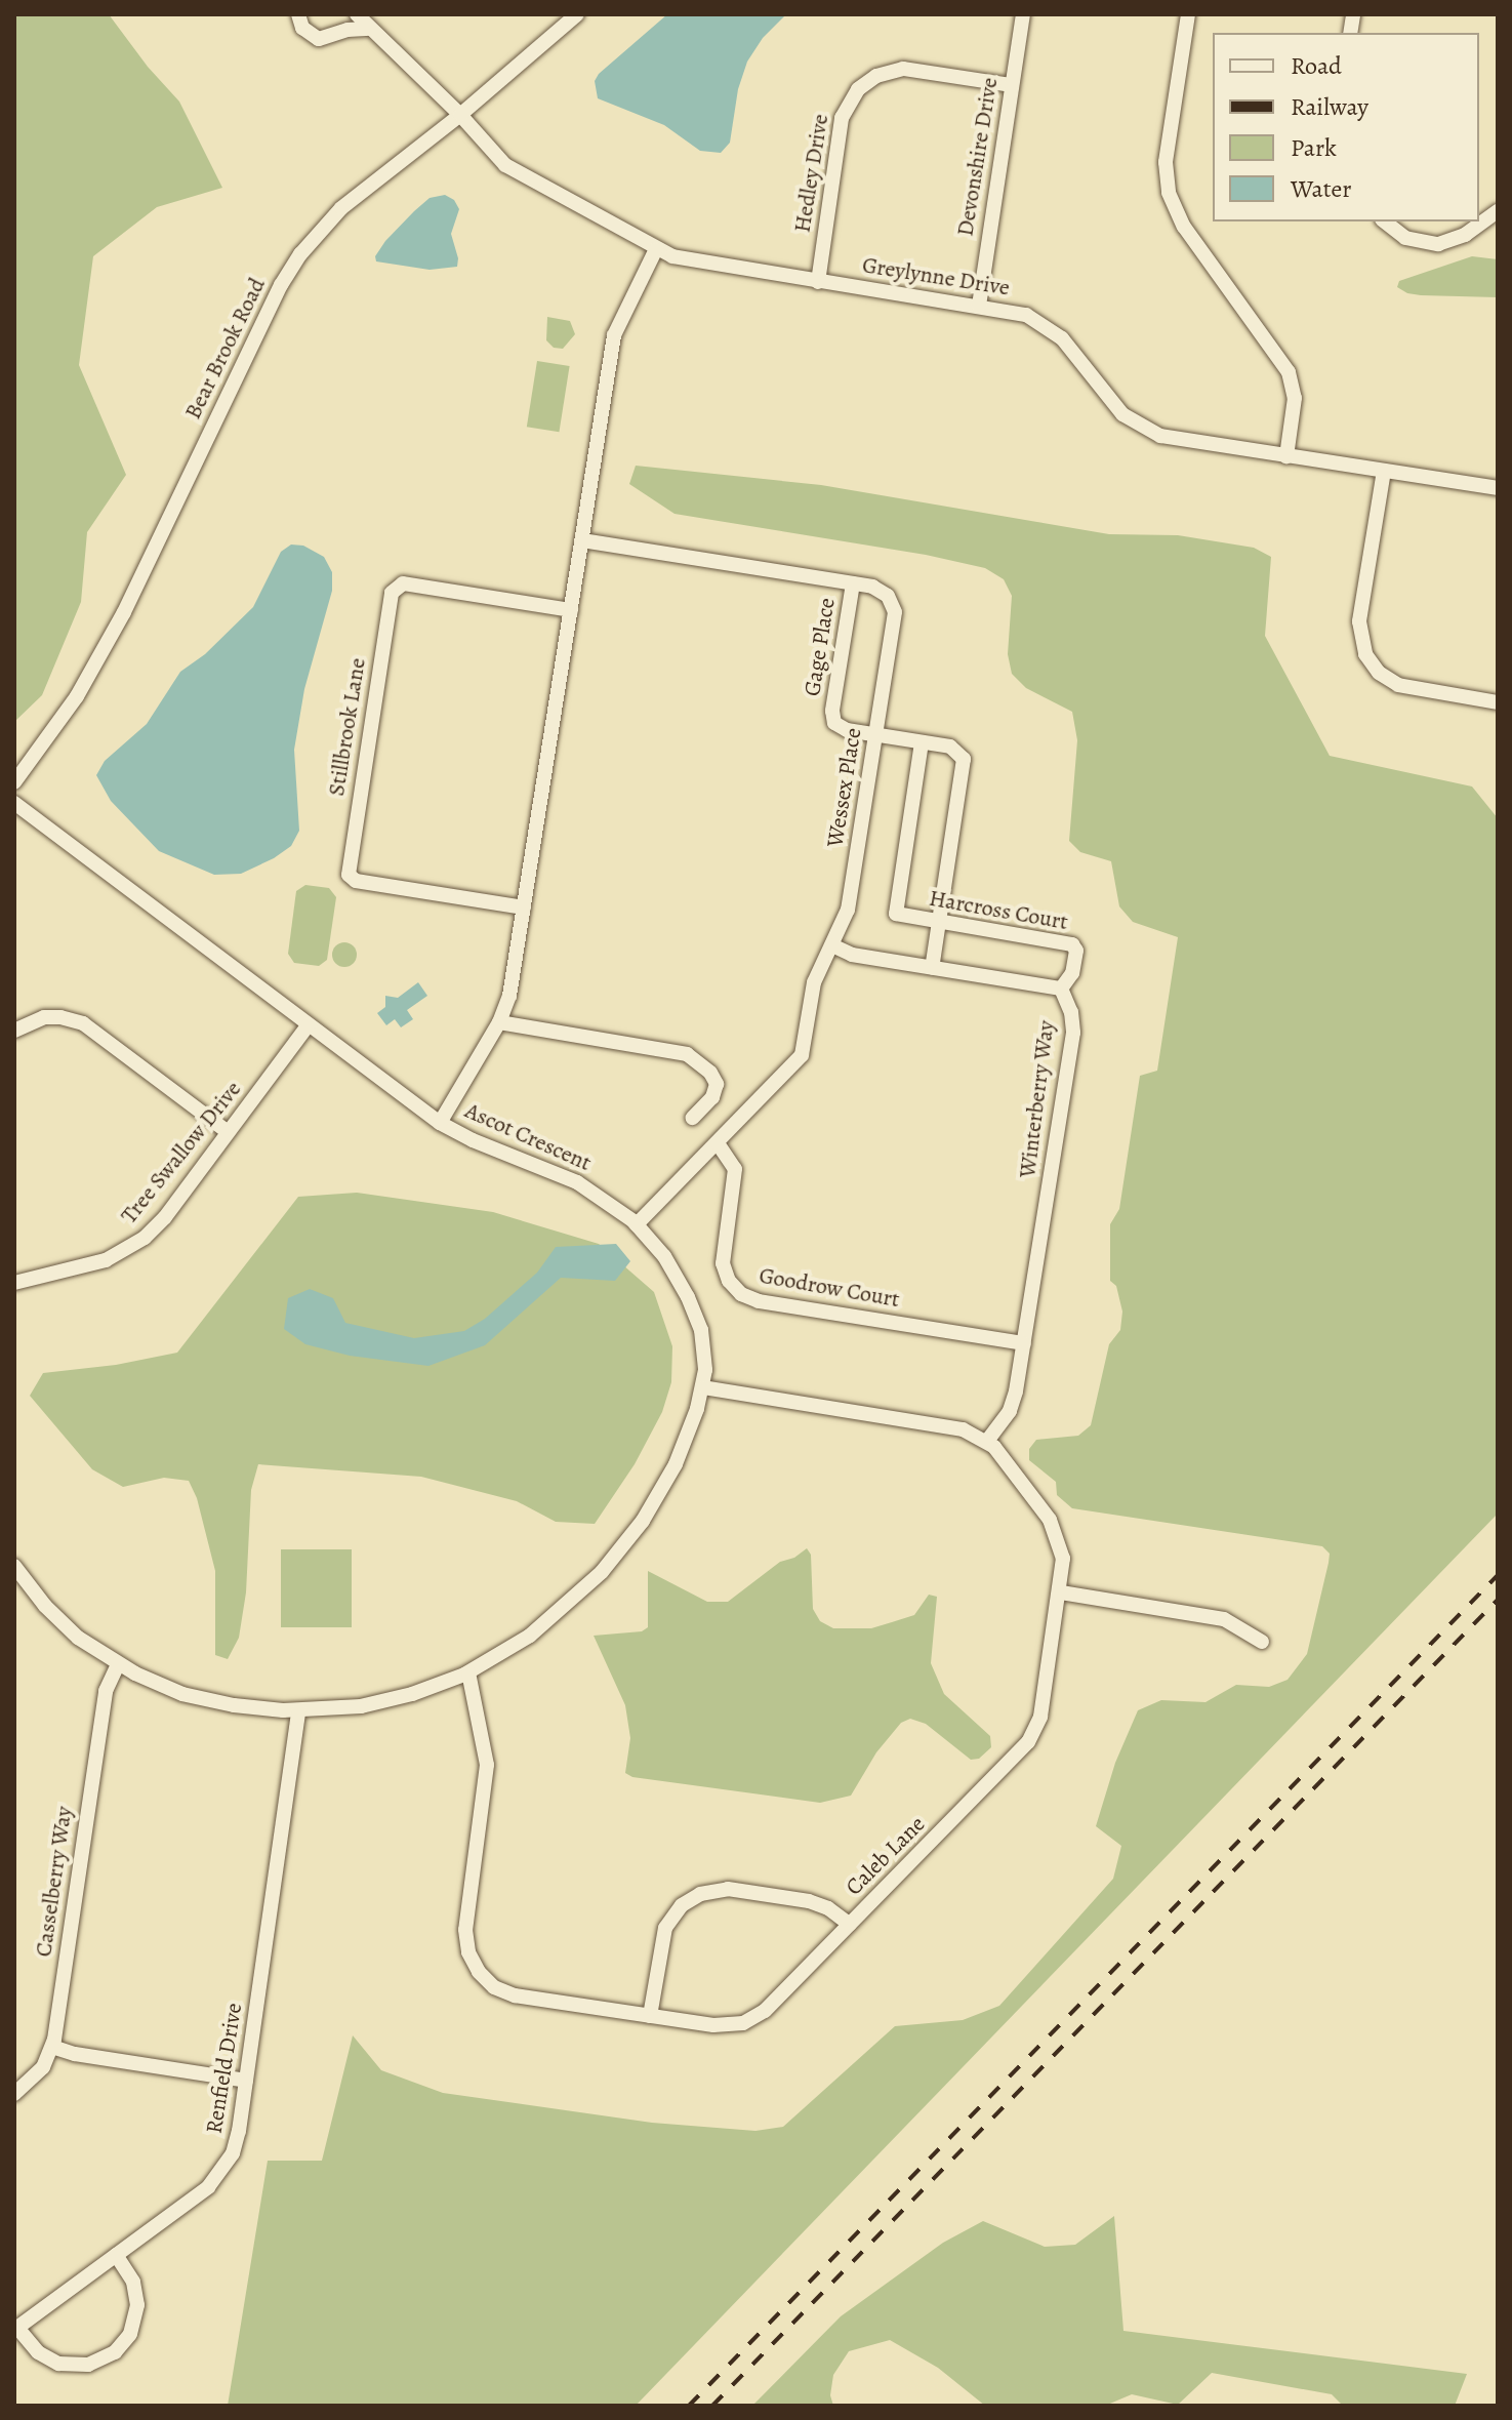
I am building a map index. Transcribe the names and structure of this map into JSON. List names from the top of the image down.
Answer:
{
  "streets": {
    "street": [
      "Devonshire Drive",
      "Hedley Drive",
      "Greylynne Drive",
      "Bear Brook Road",
      "Gage Place",
      "Stillbrook Lane",
      "Wessex Place",
      "Harcross Court",
      "Winterberry Way",
      "Ascot Crescent",
      "Tree Swallow Drive",
      "Goodrow Court",
      "Caleb Lane",
      "Casselberry Way",
      "Renfield Drive"
    ]
  },
  "crossings": [
    ["Devonshire Drive", "Hedley Drive"],
    ["Devonshire Drive", "Greylynne Drive"],
    ["Hedley Drive", "Greylynne Drive"],
    ["Greylynne Drive", "Bear Brook Road"],
    ["Gage Place", "Wessex Place"],
    ["Gage Place", "Harcross Court"],
    ["Wessex Place", "Ascot Crescent"],
    ["Wessex Place", "Goodrow Court"],
    ["Harcross Court", "Winterberry Way"],
    ["Winterberry Way", "Goodrow Court"],
    ["Winterberry Way", "Caleb Lane"],
    ["Ascot Crescent", "Tree Swallow Drive"],
    ["Ascot Crescent", "Caleb Lane"],
    ["Ascot Crescent", "Casselberry Way"],
    ["Ascot Crescent", "Renfield Drive"]
  ],
  "legend": [
    "Road",
    "Railway",
    "Park",
    "Water"
  ]
}
